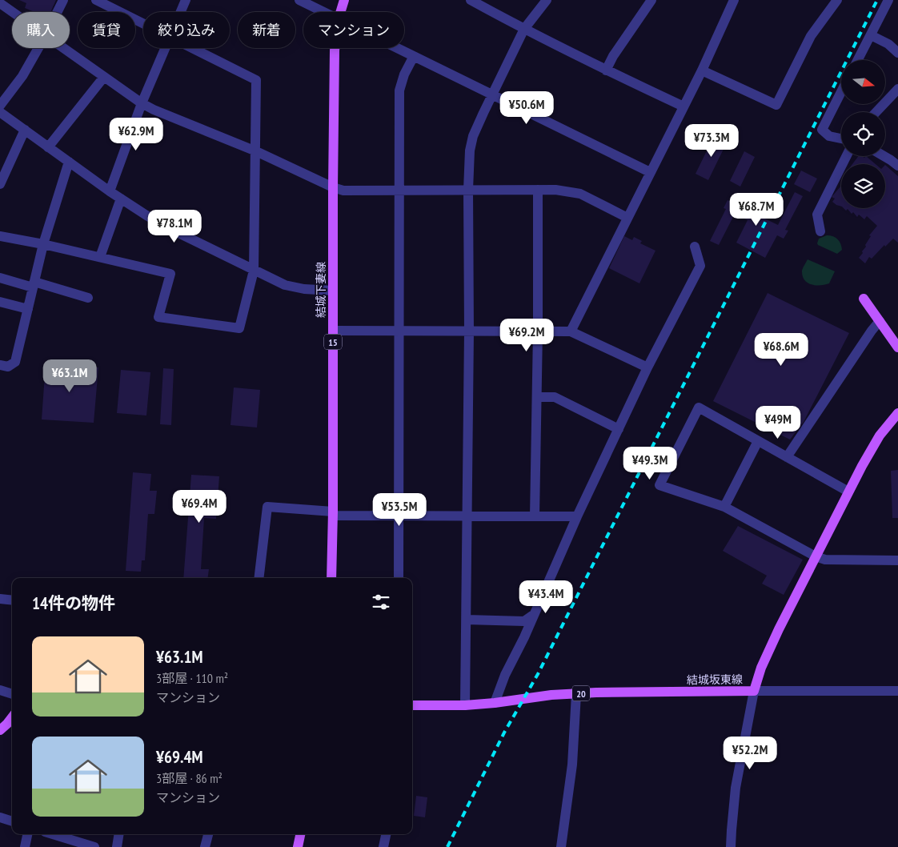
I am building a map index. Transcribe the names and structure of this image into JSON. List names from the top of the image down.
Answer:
{
  "streets": {
    "main road": [
      "結城下妻線",
      "15",
      "結城坂東線",
      "20"
    ]
  },
  "north": "right",
  "page": {
    "chip": [
      "購入",
      "賃貸",
      "絞り込み",
      "新着",
      "マンション"
    ],
    "price": [
      "¥50.6M",
      "¥62.9M",
      "¥73.3M",
      "¥68.7M",
      "¥78.1M",
      "¥69.2M",
      "¥68.6M",
      "¥63.1M",
      "¥49M",
      "¥49.3M",
      "¥69.4M",
      "¥53.5M",
      "¥43.4M",
      "¥52.2M"
    ],
    "heading": "14件の物件",
    "list": [
      {
        "name": "¥63.1M",
        "note": "3部屋 · 110 m² · マンション"
      },
      {
        "name": "¥69.4M",
        "note": "3部屋 · 86 m² · マンション"
      }
    ]
  }
}
